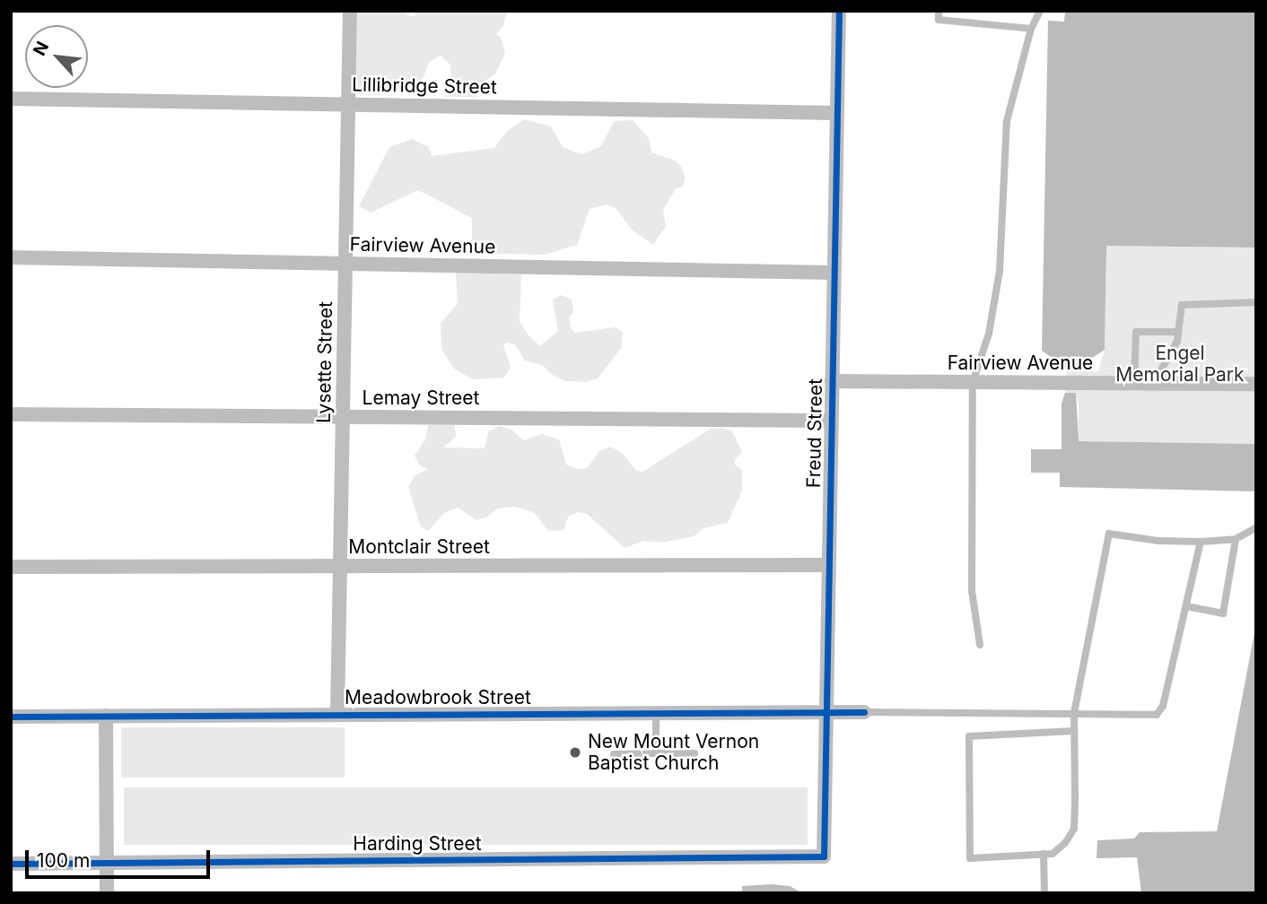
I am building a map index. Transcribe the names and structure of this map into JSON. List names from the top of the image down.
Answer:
{
  "streets": {
    "street": [
      "Lillibridge Street",
      "Fairview Avenue",
      "Lysette Street",
      "Lemay Street",
      "Freud Street",
      "Montclair Street",
      "Meadowbrook Street",
      "Harding Street"
    ]
  },
  "crossings": [
    ["Lillibridge Street", "Lysette Street"],
    ["Lillibridge Street", "Freud Street"],
    ["Fairview Avenue", "Lysette Street"],
    ["Fairview Avenue", "Freud Street"],
    ["Lysette Street", "Lemay Street"],
    ["Lysette Street", "Montclair Street"],
    ["Lysette Street", "Meadowbrook Street"],
    ["Lemay Street", "Freud Street"],
    ["Freud Street", "Montclair Street"],
    ["Freud Street", "Meadowbrook Street"],
    ["Freud Street", "Harding Street"]
  ],
  "parks": ["Engel Memorial Park"],
  "places": ["New Mount Vernon Baptist Church"],
  "scale_bar": "100 m",
  "north": "top left"
}
